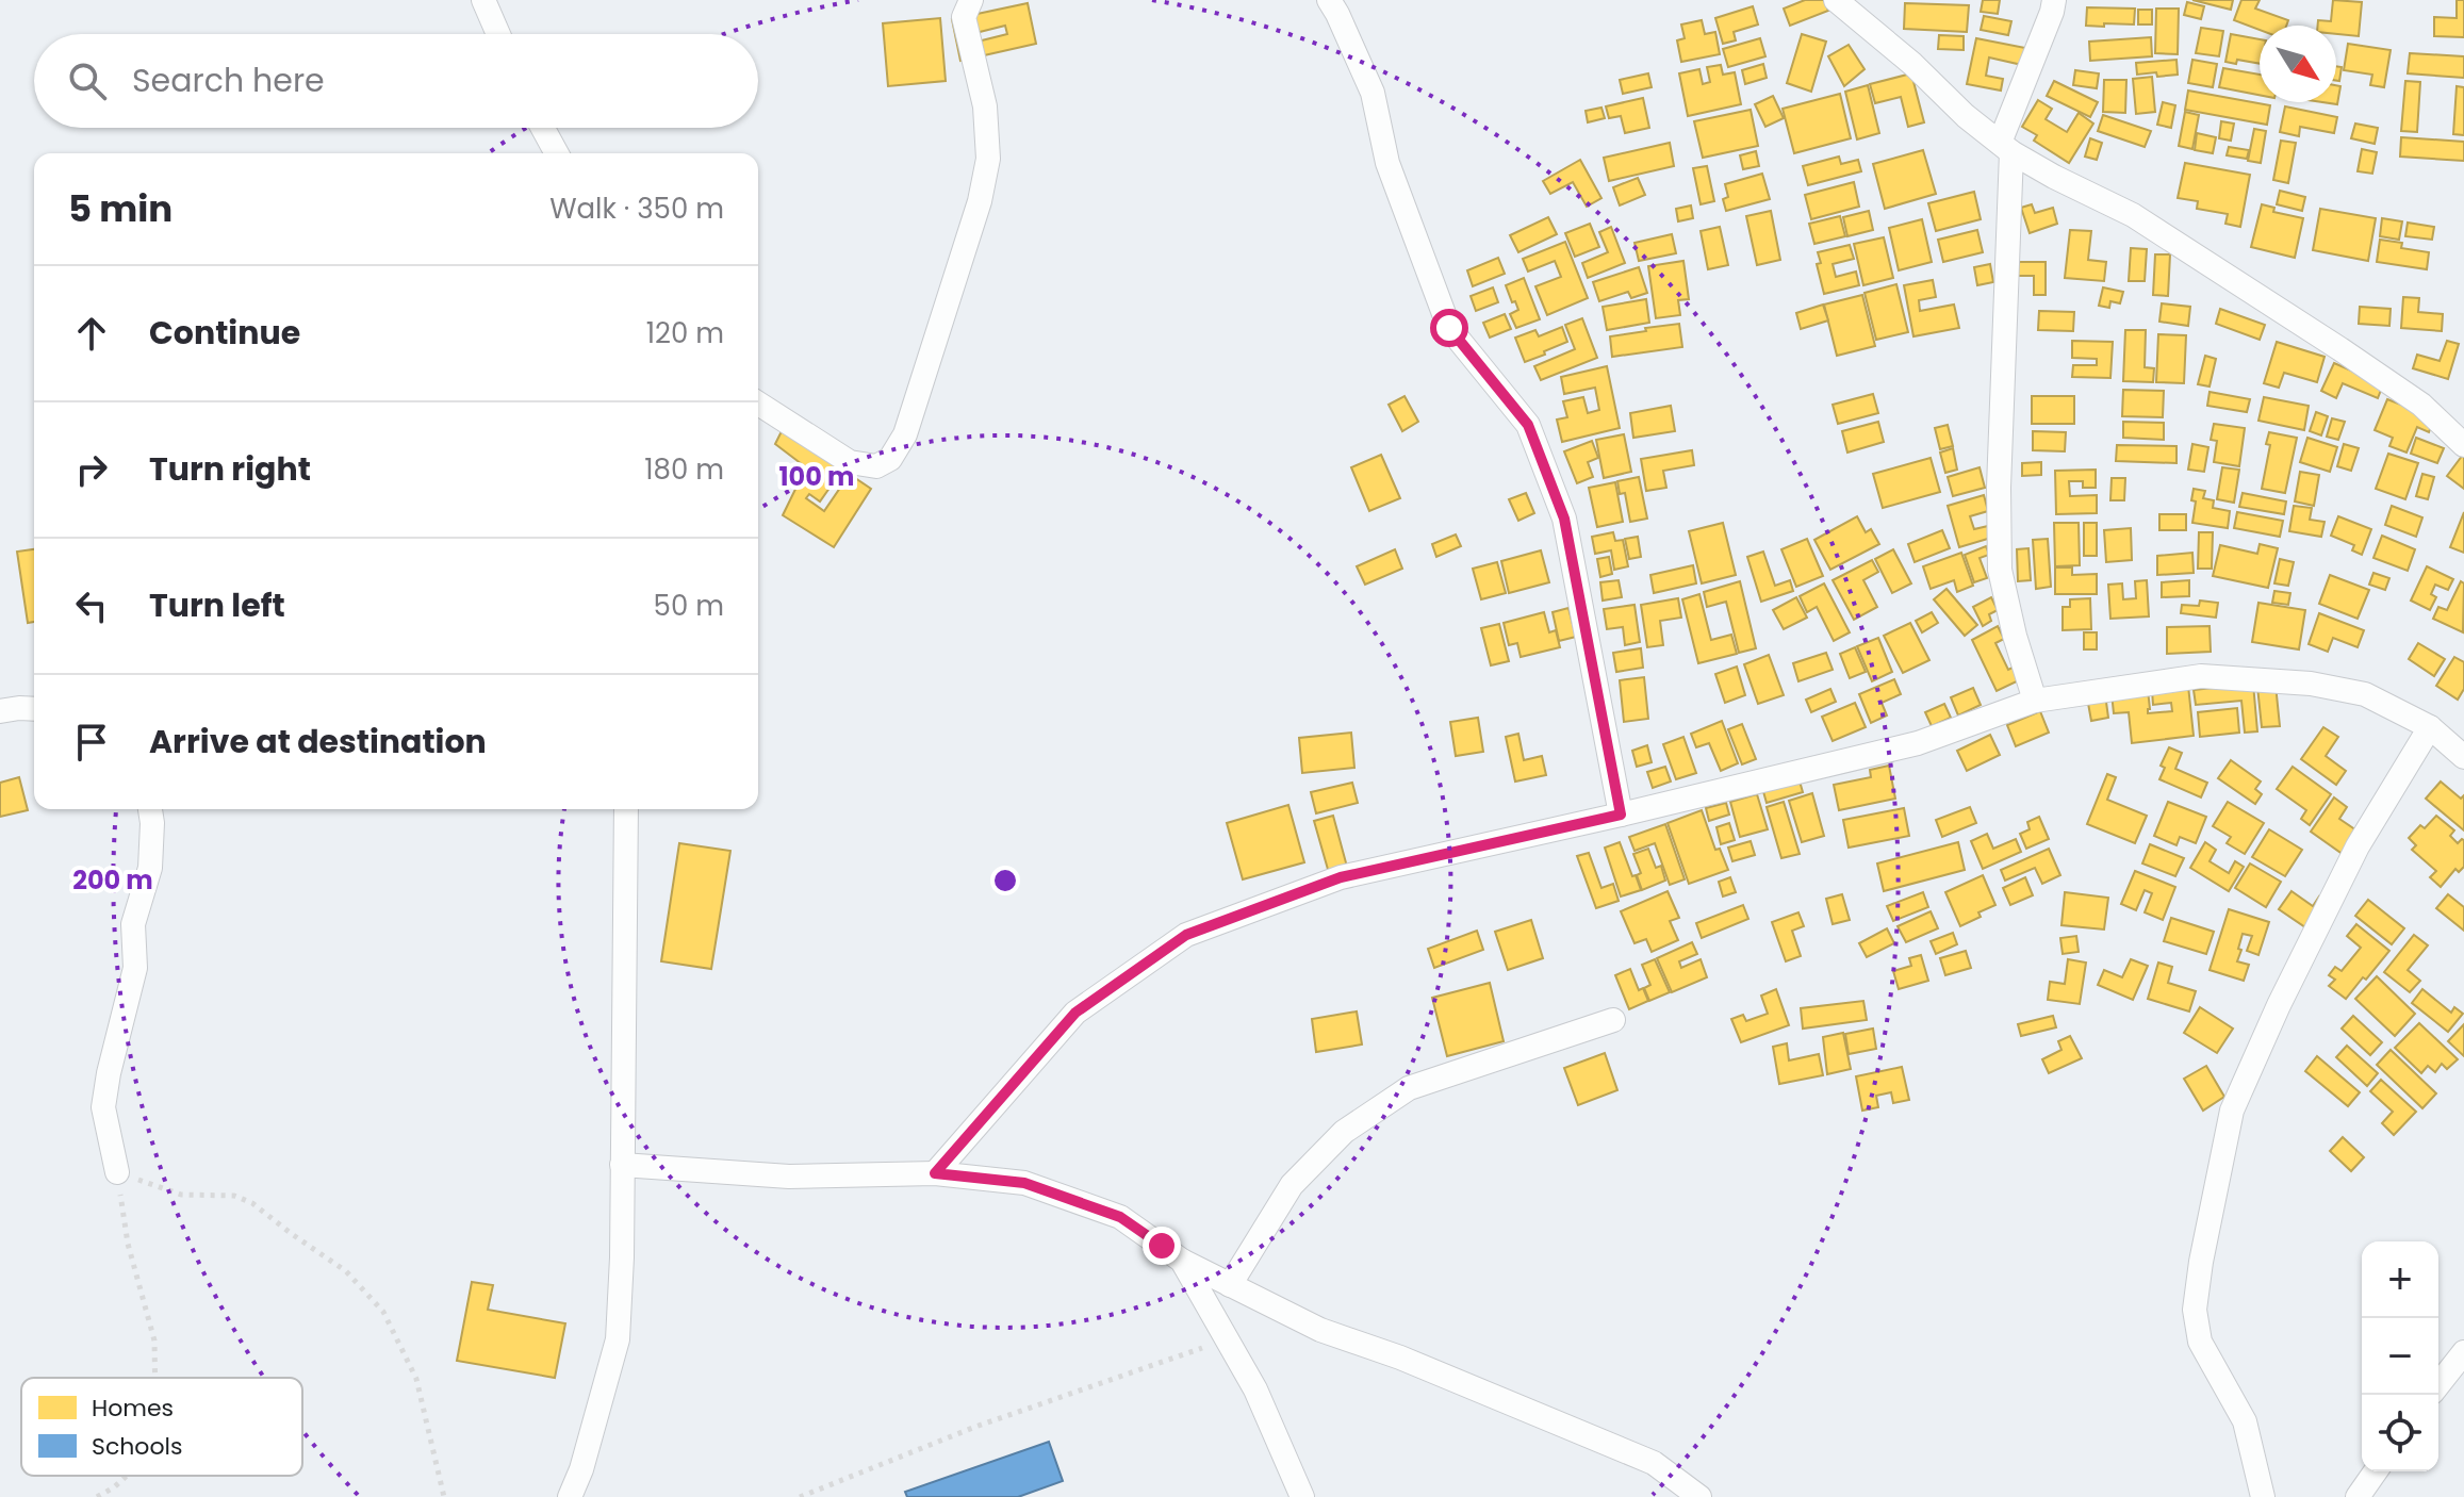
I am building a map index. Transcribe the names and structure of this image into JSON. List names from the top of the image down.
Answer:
{
  "legend": ["Homes", "Schools"],
  "north": "bottom right",
  "page": {
    "search": "Search here",
    "heading": ["5 min", "Walk · 350 m"],
    "list": [
      ["Continue", "120 m"],
      ["Turn right", "180 m"],
      ["Turn left", "50 m"],
      "Arrive at destination"
    ],
    "map_buttons": ["+", "−"]
  },
  "rings": ["100 m", "200 m"]
}
